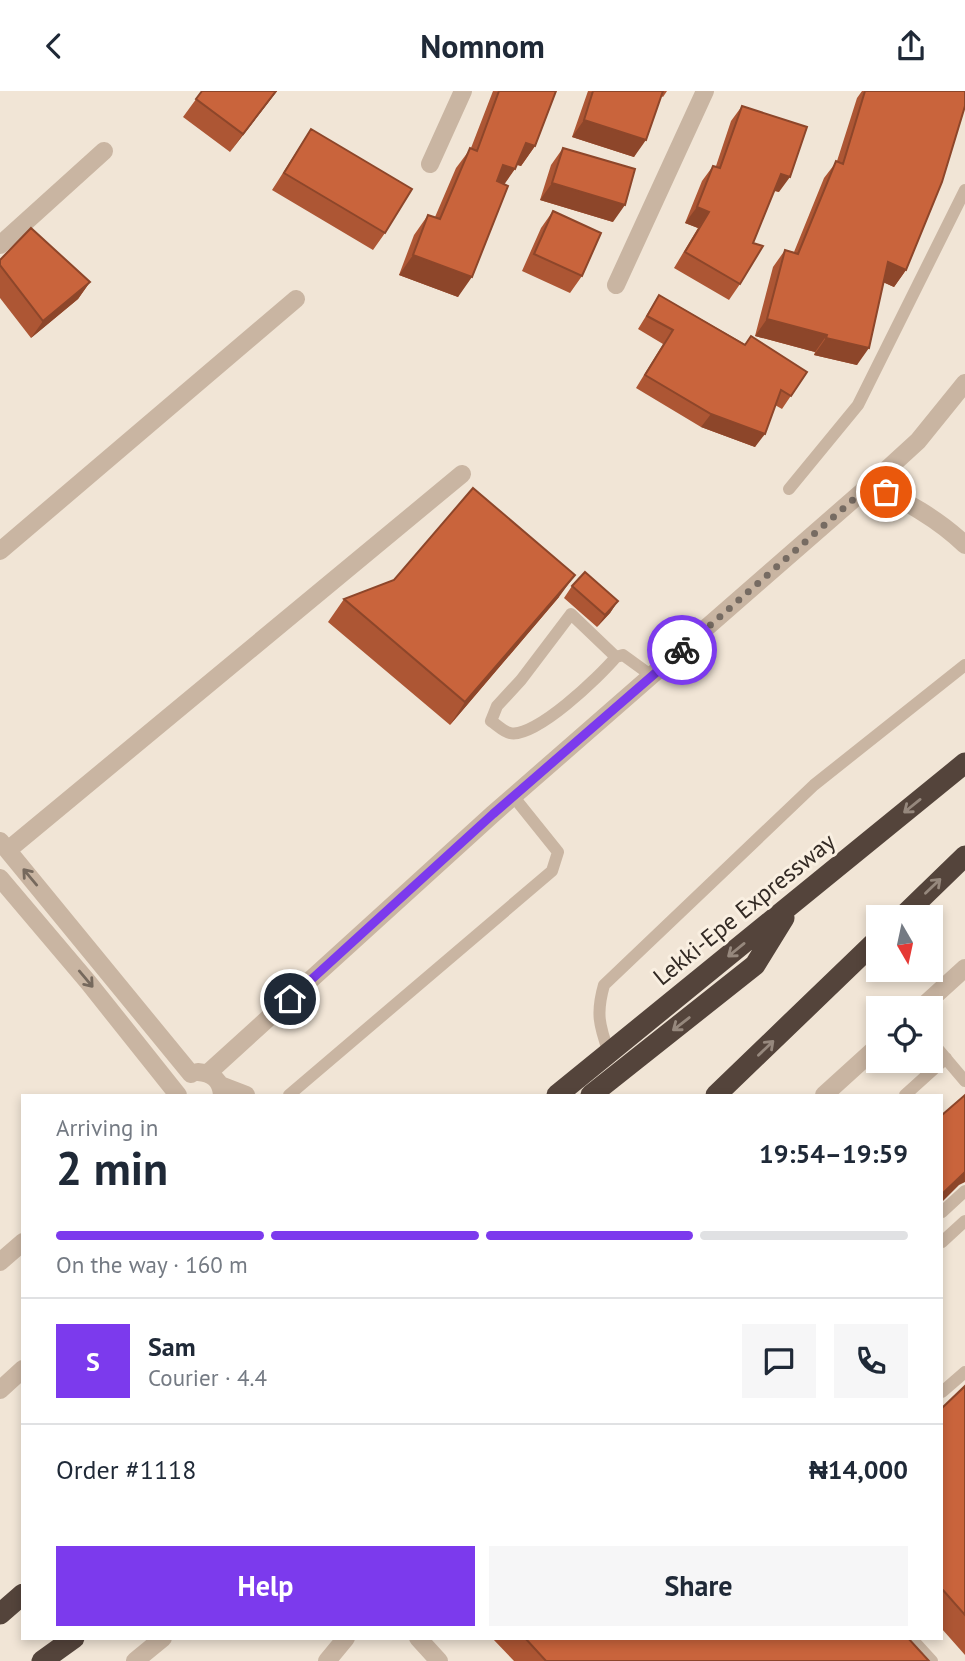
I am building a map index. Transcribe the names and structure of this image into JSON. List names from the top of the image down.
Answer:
{
  "streets": {
    "highway": ["Lekki-Epe Expressway"]
  },
  "north": "bottom",
  "page": {
    "header": "Nomnom",
    "heading": ["2 min", "Arriving in", "19:54–19:59"],
    "panel": [
      "Sam",
      "Courier · 4.4",
      "Order #1118",
      "₦14,000"
    ],
    "bar": "On the way · 160 m",
    "round": "S",
    "buttons": ["Help", "Share"]
  }
}
